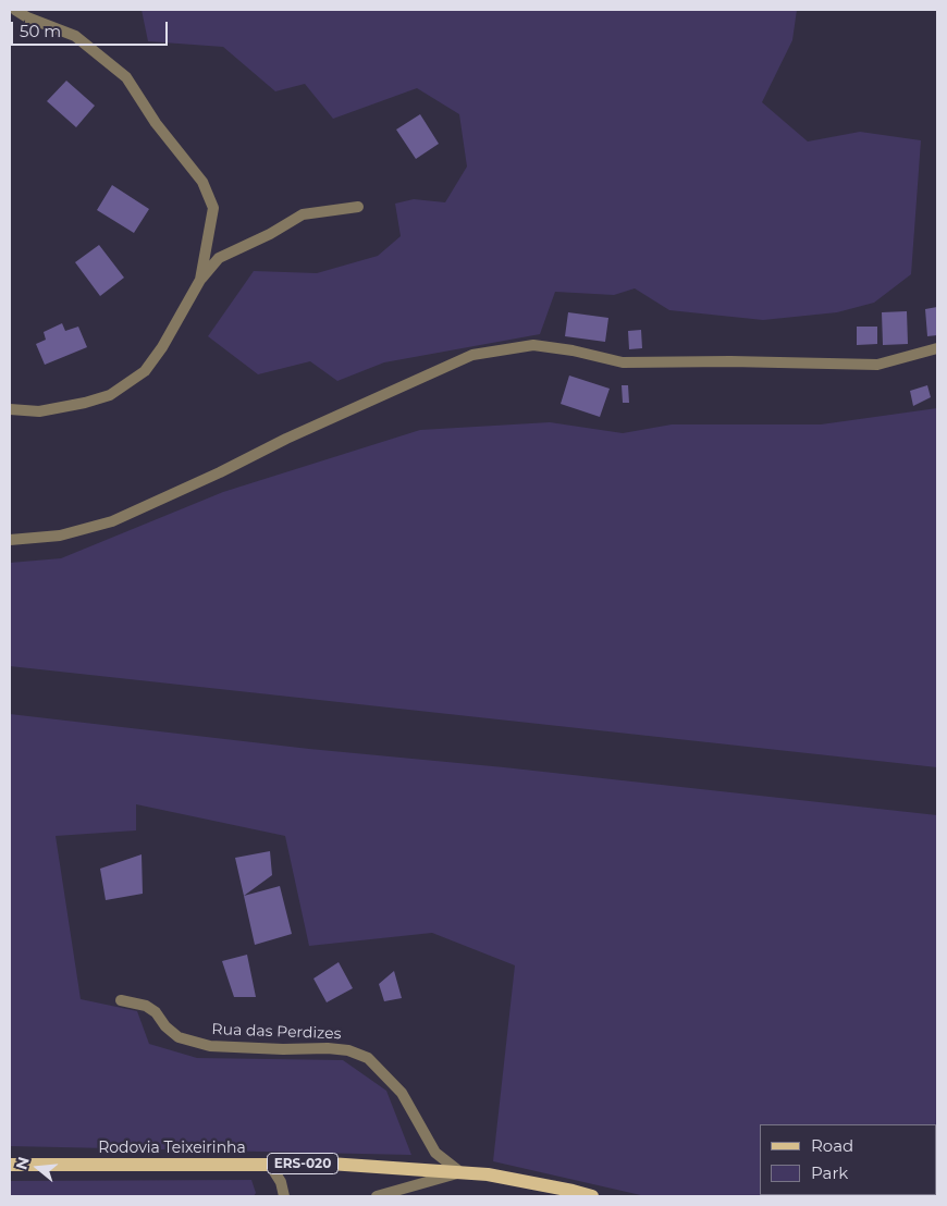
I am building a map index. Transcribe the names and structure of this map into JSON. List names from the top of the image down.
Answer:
{
  "streets": {
    "main road": ["Rodovia Teixeirinha", "ERS-020"],
    "street": ["Rua das Perdizes"]
  },
  "crossings": [
    ["Rua das Perdizes", "Rodovia Teixeirinha"]
  ],
  "legend": ["Road", "Park"],
  "scale_bar": "50 m",
  "north": "left"
}
